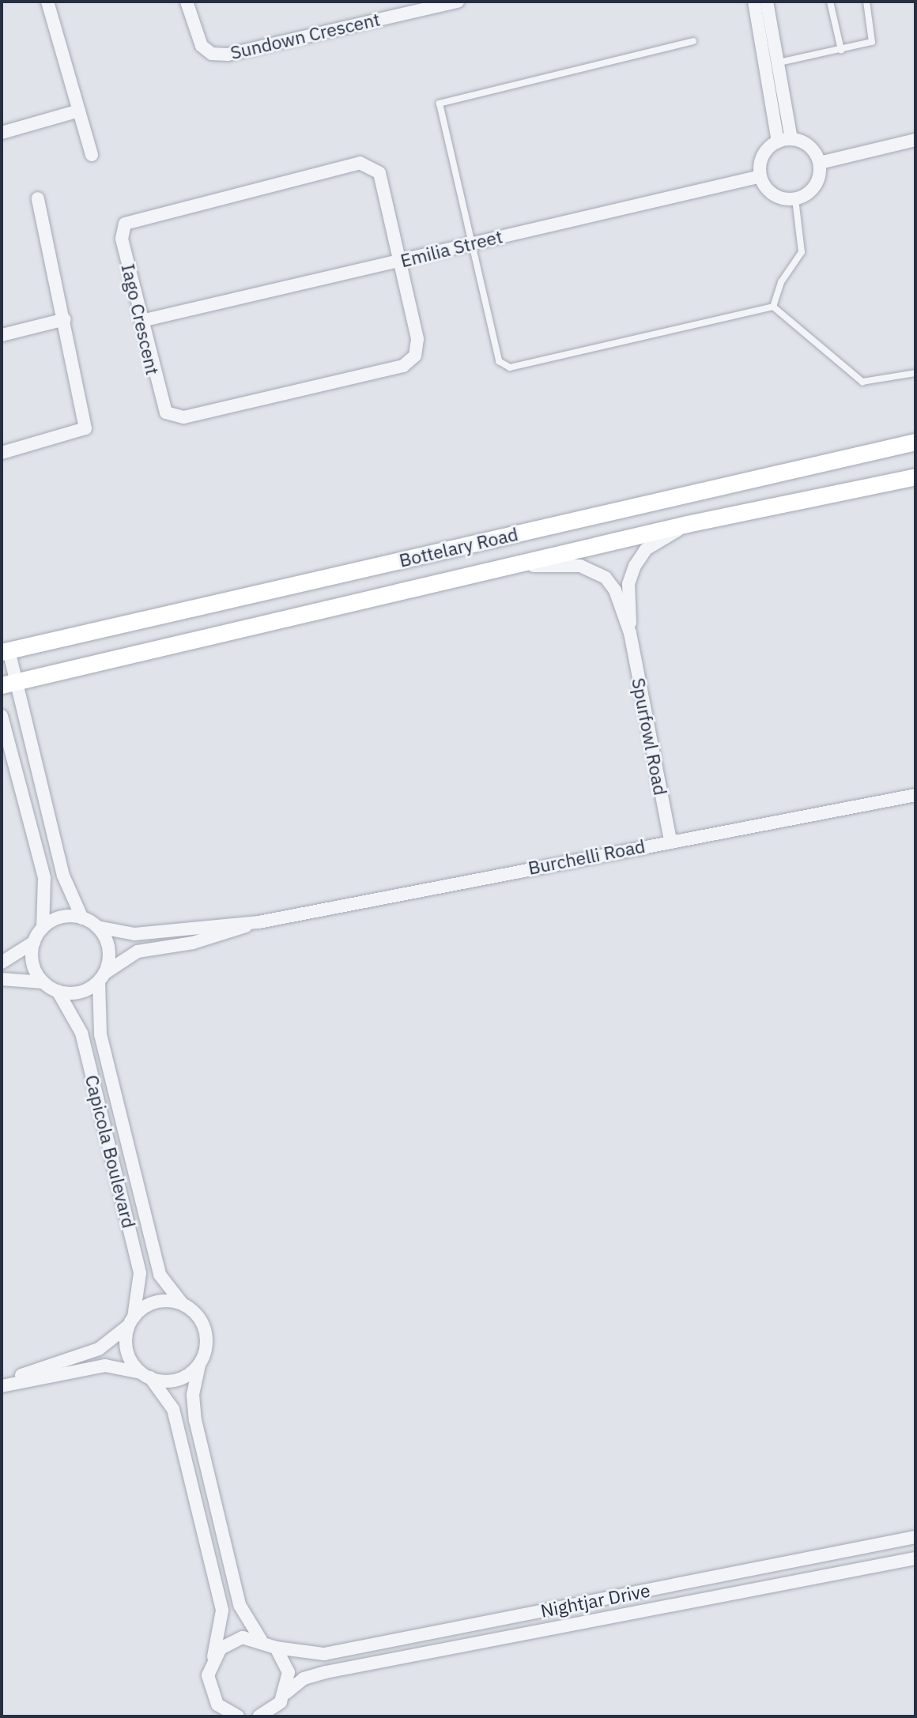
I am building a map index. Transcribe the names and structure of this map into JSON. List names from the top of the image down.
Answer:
{
  "streets": {
    "main road": ["Bottelary Road"],
    "street": [
      "Sundown Crescent",
      "Emilia Street",
      "Iago Crescent",
      "Spurfowl Road",
      "Burchelli Road",
      "Capicola Boulevard",
      "Nightjar Drive"
    ]
  },
  "crossings": [
    ["Emilia Street", "Iago Crescent"],
    ["Bottelary Road", "Spurfowl Road"],
    ["Spurfowl Road", "Burchelli Road"],
    ["Burchelli Road", "Capicola Boulevard"]
  ]
}
